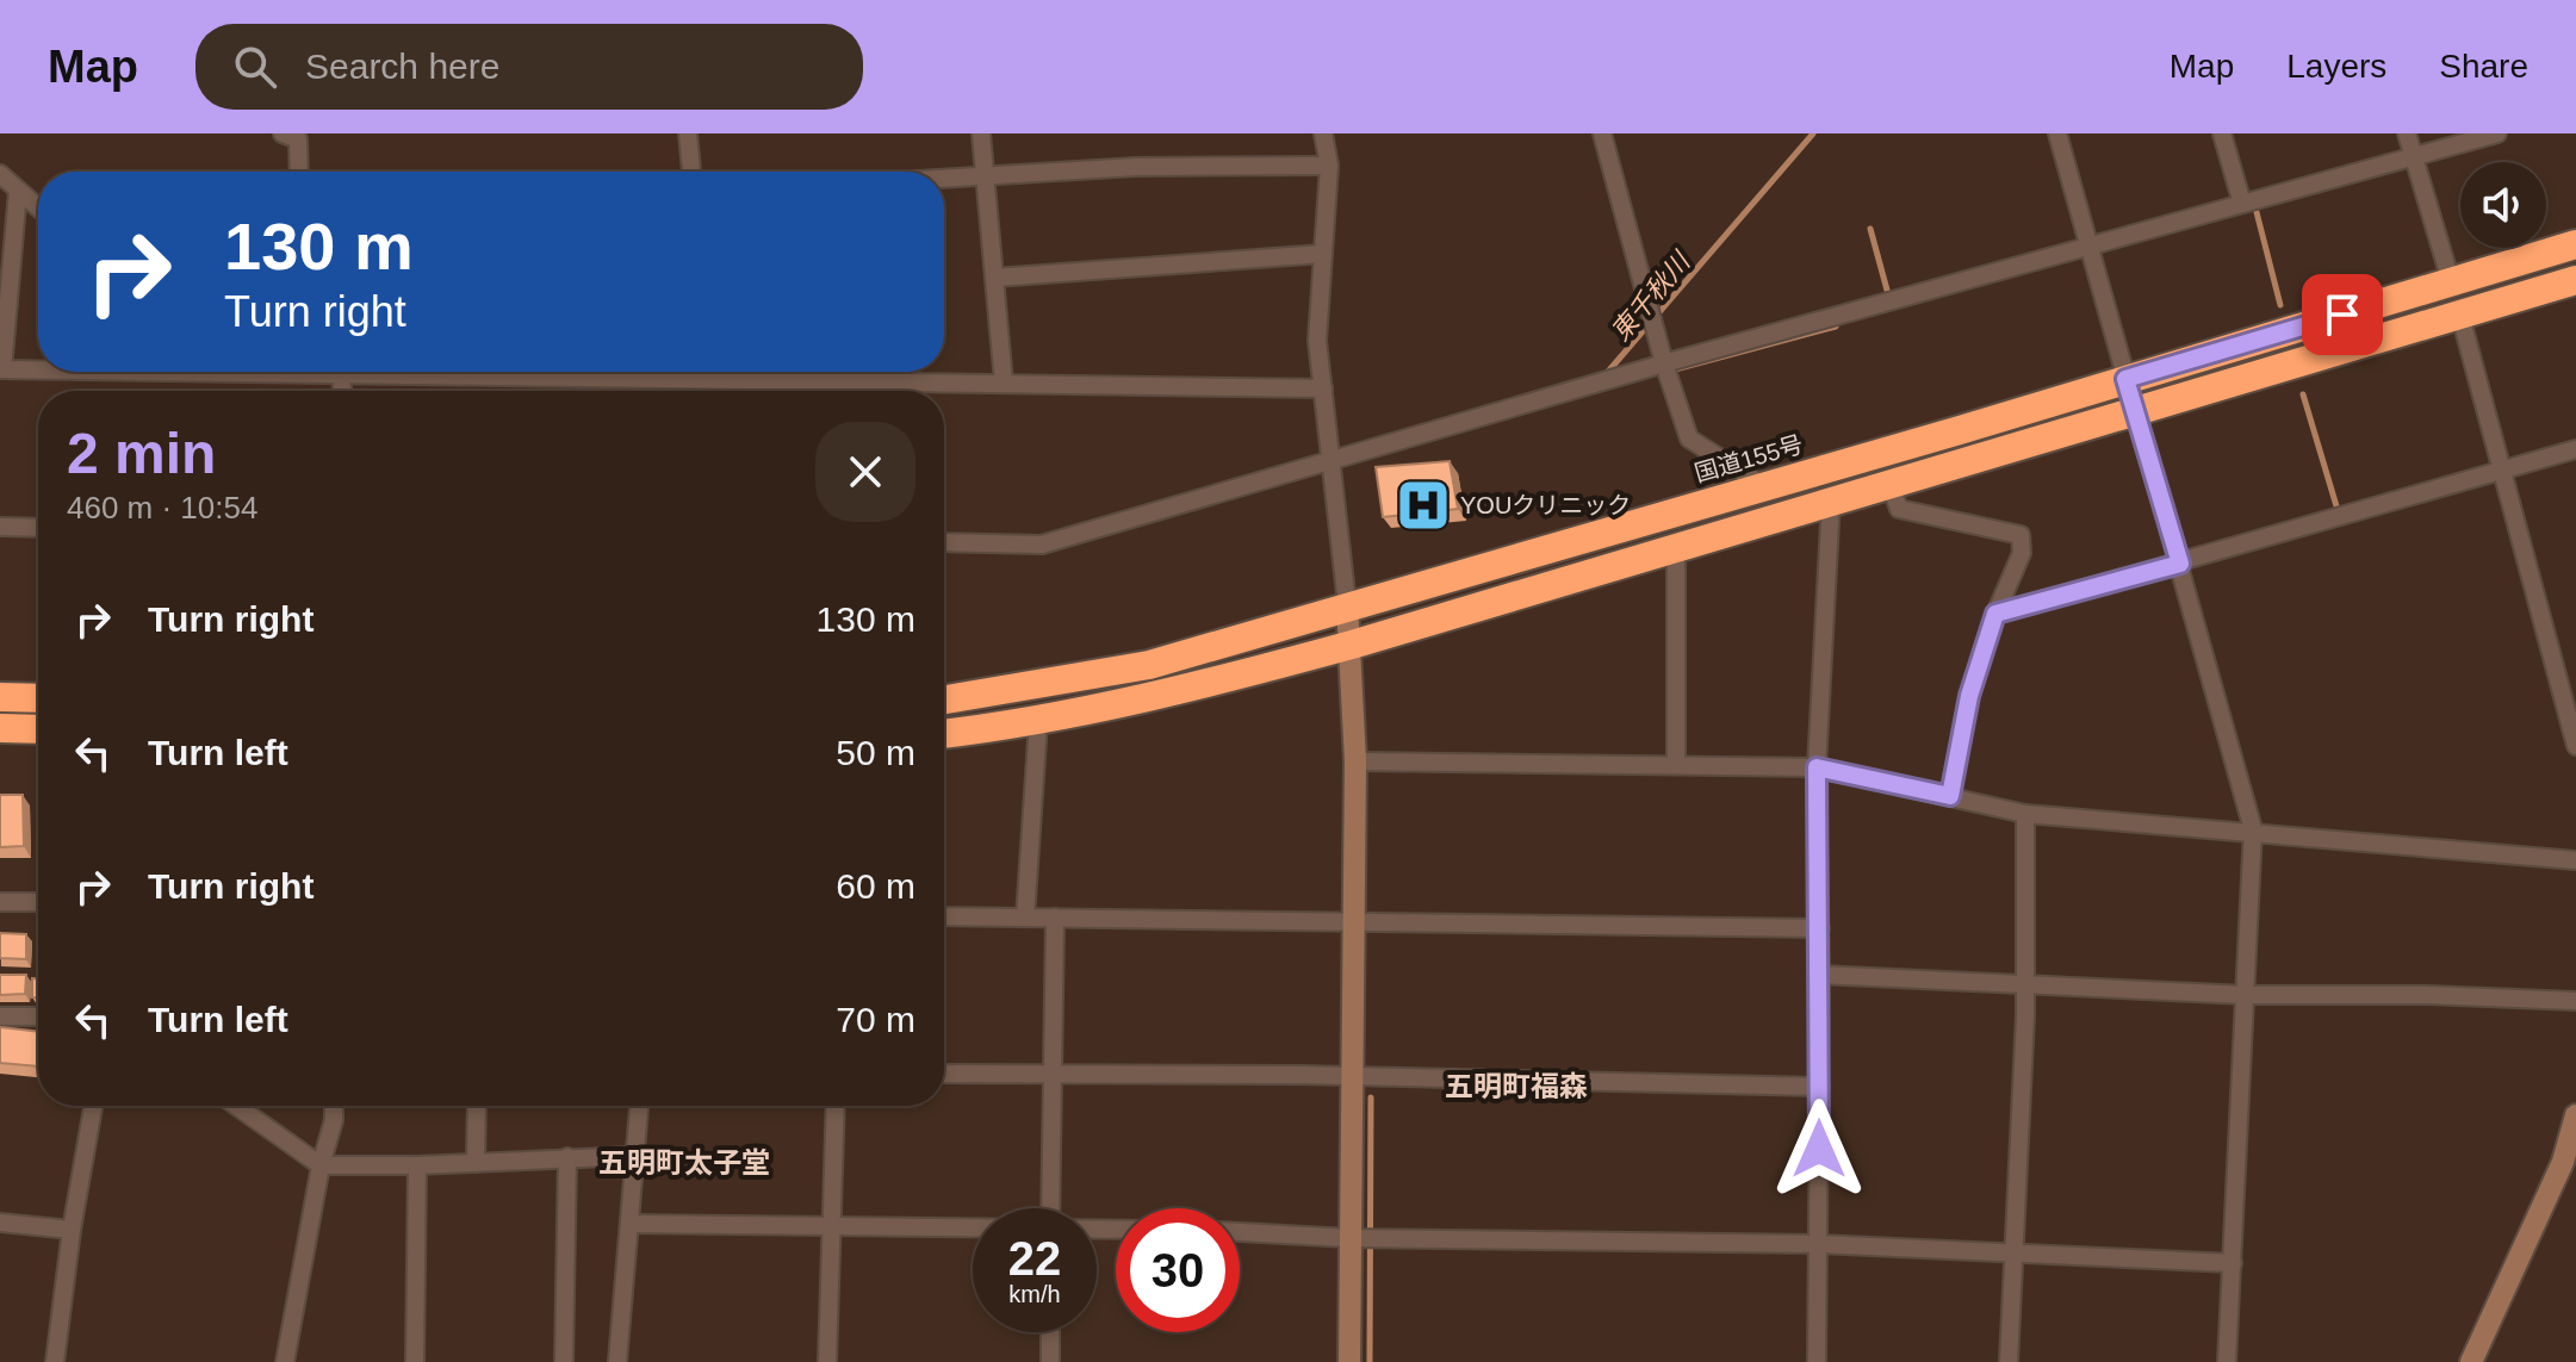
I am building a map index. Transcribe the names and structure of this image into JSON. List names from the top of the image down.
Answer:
{
  "streets": {
    "highway": ["国道155号"]
  },
  "districts": ["五明町福森", "五明町太子堂"],
  "water": ["東千秋川"],
  "places": {
    "hospital": ["YOUクリニック"]
  },
  "page": {
    "header": "Map",
    "search": "Search here",
    "nav": ["Map", "Layers", "Share"],
    "turn": ["130 m", "Turn right"],
    "heading": ["2 min", "460 m · 10:54"],
    "list": [
      {
        "name": "Turn right",
        "value": "130 m"
      },
      {
        "name": "Turn left",
        "value": "50 m"
      },
      {
        "name": "Turn right",
        "value": "60 m"
      },
      {
        "name": "Turn left",
        "value": "70 m"
      }
    ],
    "speed": "22 km/h",
    "limit": "30"
  }
}
